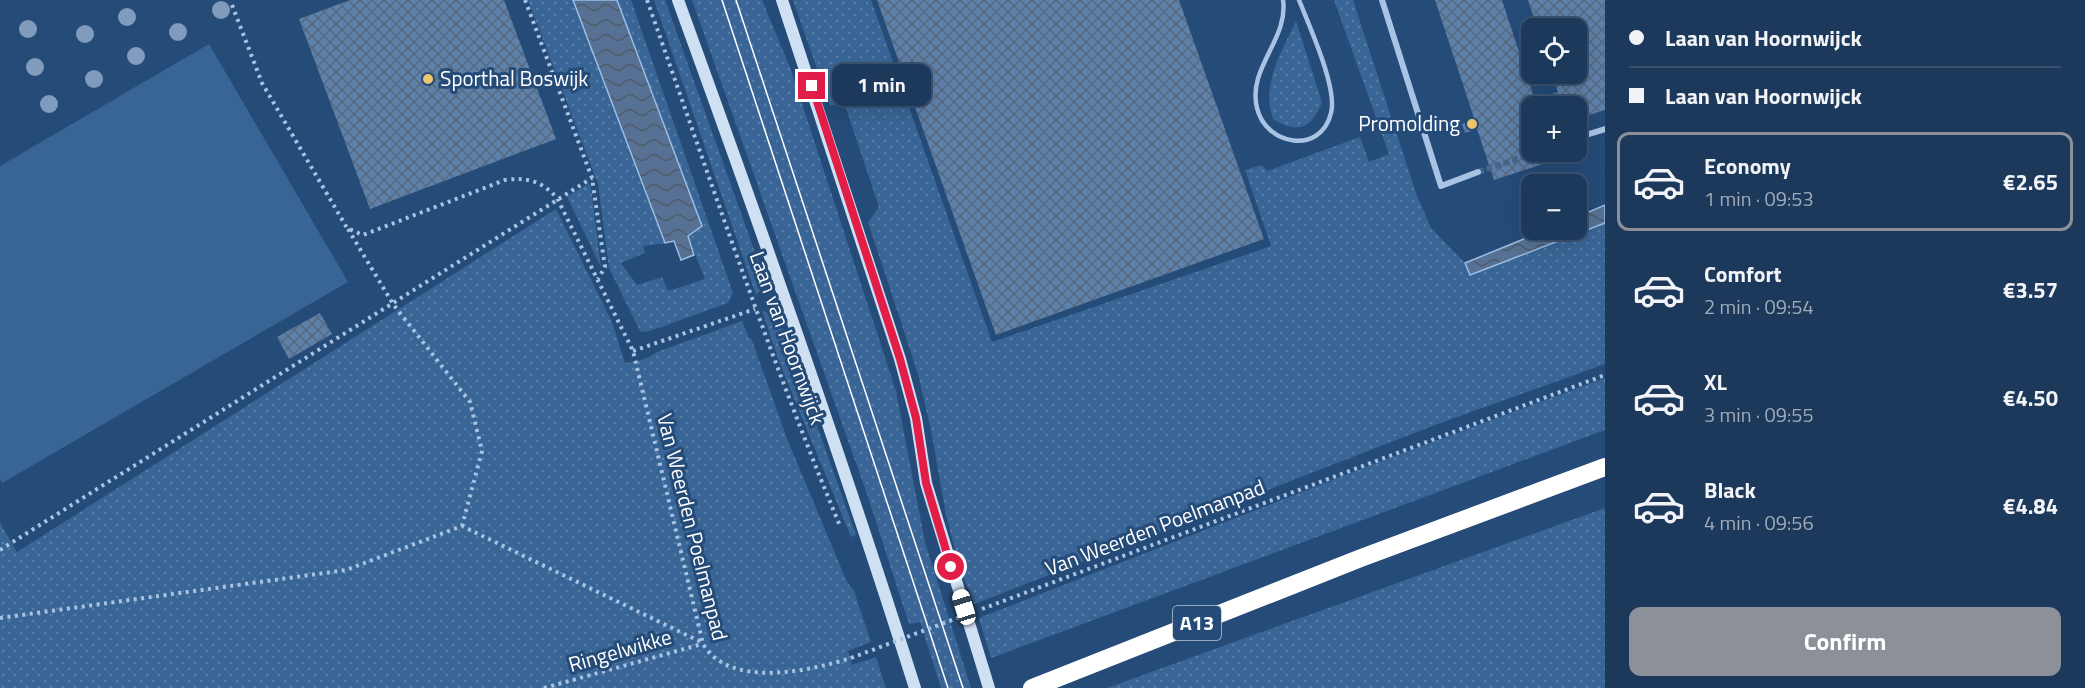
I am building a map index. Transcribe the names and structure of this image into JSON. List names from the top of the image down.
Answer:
{
  "streets": {
    "highway": ["A13"],
    "main road": ["Laan van Hoornwijck"],
    "path": ["Van Weerden Poelmanpad", "Ringelwikke"]
  },
  "crossings": [
    ["Van Weerden Poelmanpad", "Ringelwikke"]
  ],
  "places": ["Sporthal Boswijk", "Promolding"],
  "page": {
    "banner": ["Laan van Hoornwijck", "Laan van Hoornwijck"],
    "map_buttons": ["+", "−"],
    "bubble": "1 min",
    "list": [
      {
        "name": "Economy",
        "note": "1 min · 09:53",
        "value": "€2.65"
      },
      {
        "name": "Comfort",
        "note": "2 min · 09:54",
        "value": "€3.57"
      },
      {
        "name": "XL",
        "note": "3 min · 09:55",
        "value": "€4.50"
      },
      {
        "name": "Black",
        "note": "4 min · 09:56",
        "value": "€4.84"
      }
    ],
    "buttons": "Confirm"
  }
}
